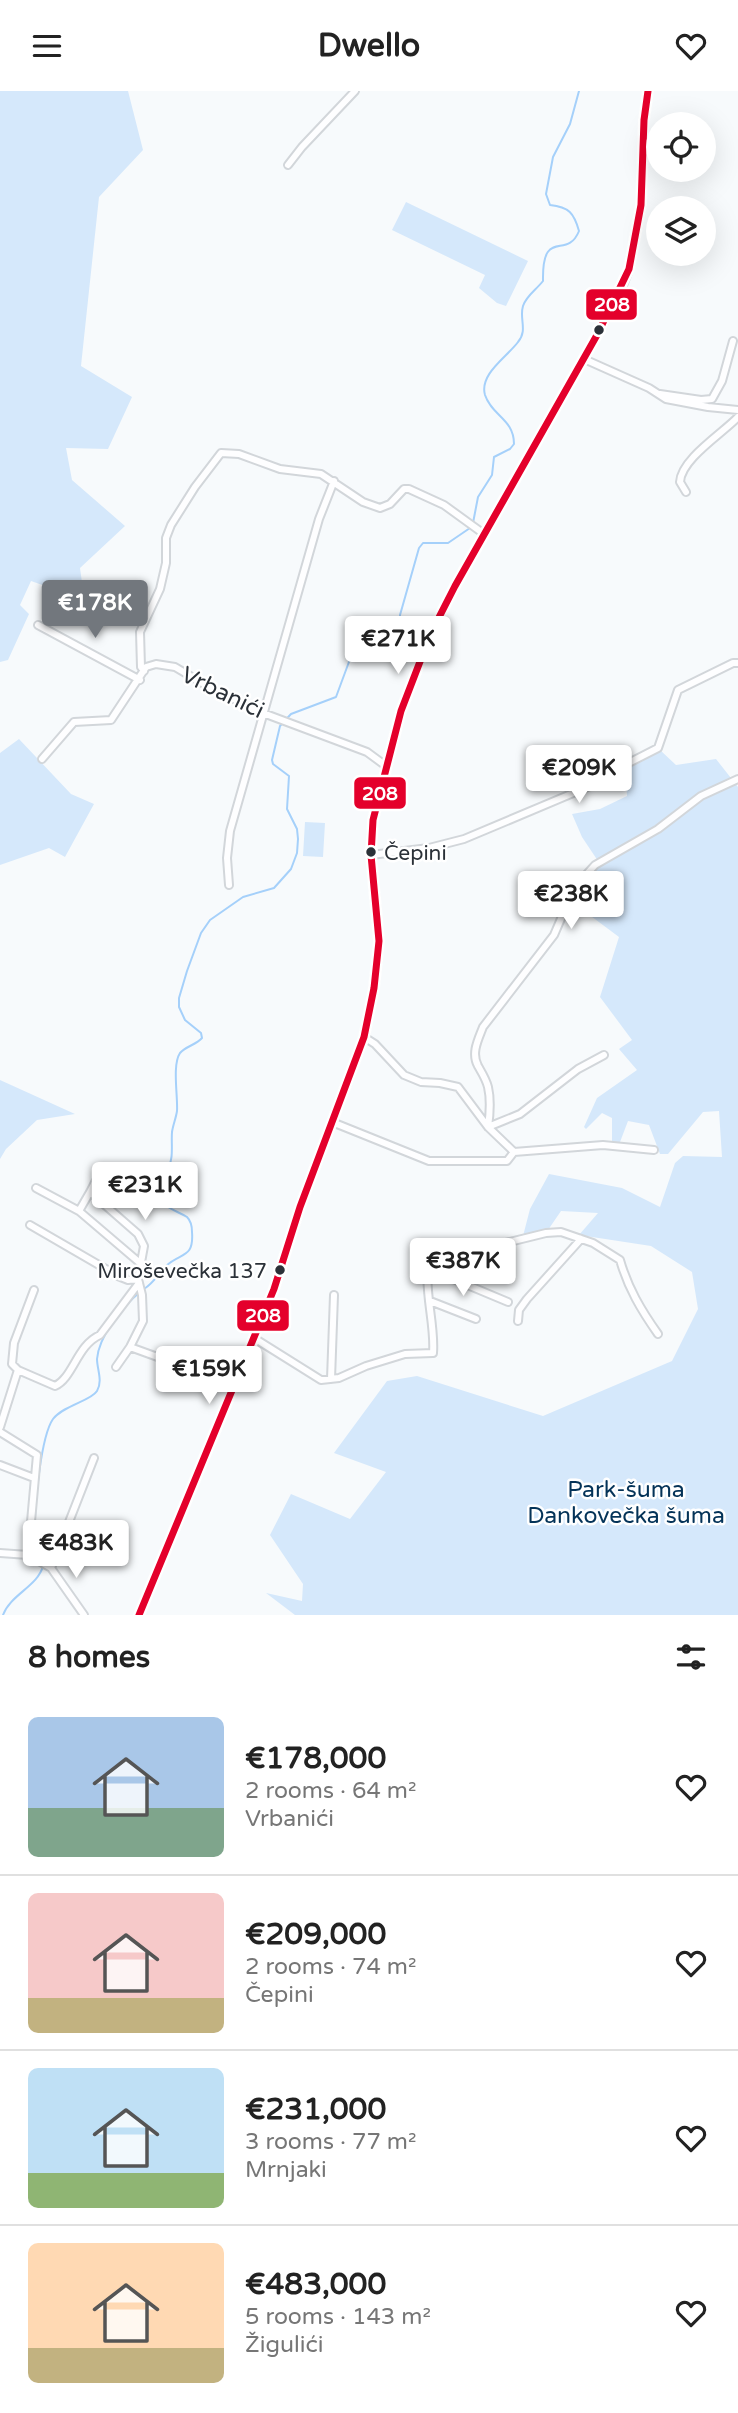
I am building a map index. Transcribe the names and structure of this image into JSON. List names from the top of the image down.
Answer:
{
  "streets": {
    "street": ["Vrbanići"]
  },
  "parks": ["Park-šuma Dankovečka šuma"],
  "places": ["Čepini", "Miroševečka 137"],
  "lines": ["transit line 208"],
  "page": {
    "header": "Dwello",
    "price": [
      "€178K",
      "€271K",
      "€209K",
      "€238K",
      "€231K",
      "€387K",
      "€159K",
      "€483K"
    ],
    "heading": "8 homes",
    "list": [
      {
        "name": "€178,000",
        "note": "2 rooms · 64 m² · Vrbanići"
      },
      {
        "name": "€209,000",
        "note": "2 rooms · 74 m² · Čepini"
      },
      {
        "name": "€231,000",
        "note": "3 rooms · 77 m² · Mrnjaki"
      },
      {
        "name": "€483,000",
        "note": "5 rooms · 143 m² · Žigulići"
      }
    ]
  }
}
